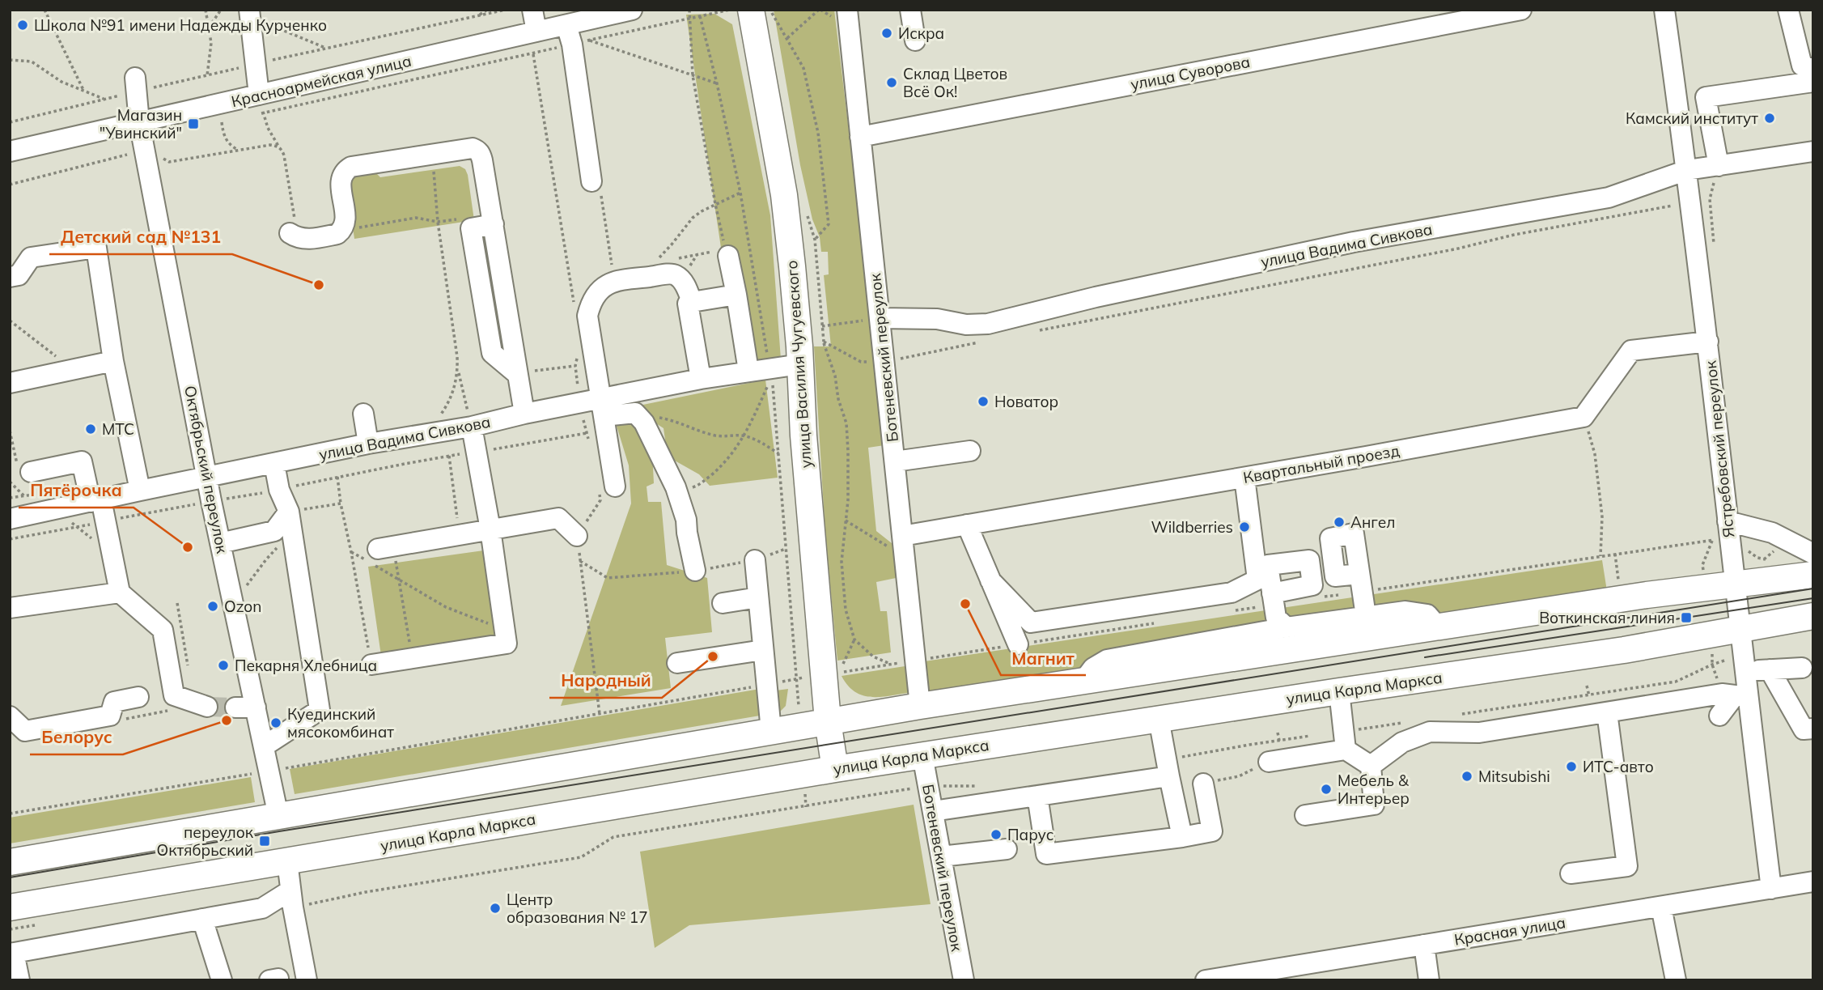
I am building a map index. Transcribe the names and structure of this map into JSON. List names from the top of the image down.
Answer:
{
  "streets": {
    "main road": ["улица Василия Чугуевского", "улица Карла Маркса"],
    "street": [
      "улица Суворова",
      "Красноармейская улица",
      "улица Вадима Сивкова",
      "Ботеневский переулок",
      "Ястребовский переулок",
      "Квартальный проезд",
      "Октябрьский переулок",
      "Красная улица"
    ]
  },
  "crossings": [
    ["улица Суворова", "Ботеневский переулок"],
    ["Красноармейская улица", "Октябрьский переулок"],
    ["улица Вадима Сивкова", "Ботеневский переулок"],
    ["улица Вадима Сивкова", "улица Василия Чугуевского"],
    ["улица Вадима Сивкова", "Ястребовский переулок"],
    ["улица Вадима Сивкова", "Октябрьский переулок"],
    ["Ботеневский переулок", "Квартальный проезд"],
    ["Ботеневский переулок", "улица Карла Маркса"],
    ["улица Василия Чугуевского", "улица Карла Маркса"],
    ["Ястребовский переулок", "улица Карла Маркса"],
    ["Ястребовский переулок", "Красная улица"]
  ],
  "places": {
    "other": [
      "Школа №91 имени Надежды Курченко",
      "Искра",
      "Склад Цветов Всё Ок!",
      "Камский институт",
      "Детский сад №131",
      "Новатор",
      "МТС",
      "Ангел",
      "Wildberries",
      "Пятёрочка",
      "Магнит",
      "Ozon",
      "Народный",
      "Пекарня Хлебница",
      "Белорус",
      "Куединский мясокомбинат",
      "ИТС-авто",
      "Mitsubishi",
      "Мебель & Интерьер",
      "Парус",
      "Центр образования № 17"
    ],
    "transit": ["Магазин \"Увинский\"", "Воткинская линия", "переулок Октябрьский"]
  }
}
